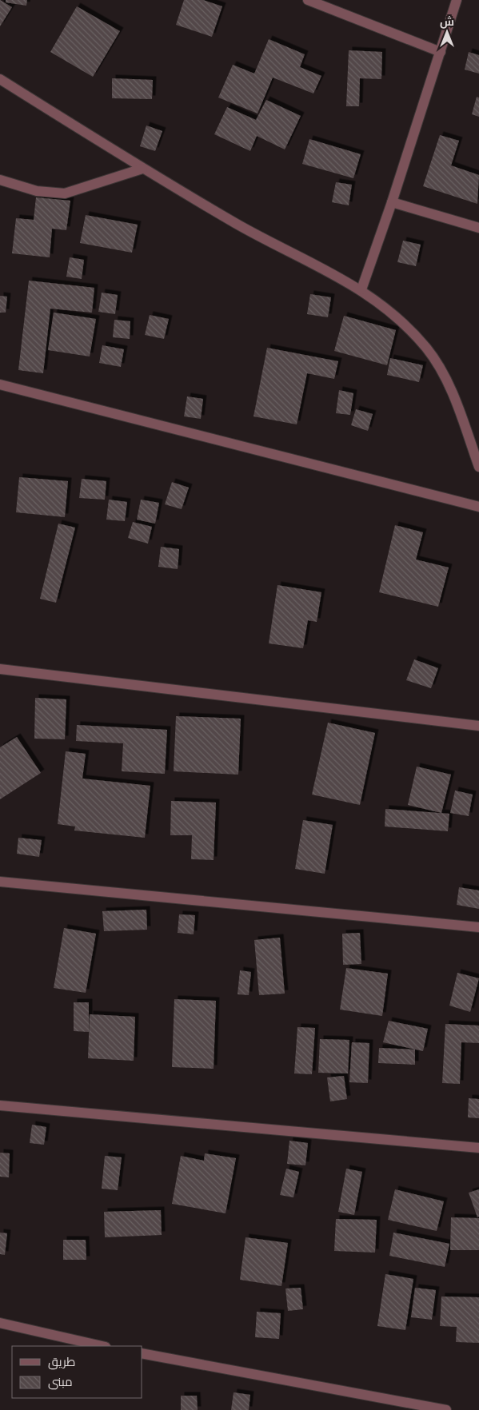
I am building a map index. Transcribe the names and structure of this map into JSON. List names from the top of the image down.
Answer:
{
  "legend": ["طريق", "مبنى"],
  "north": "top"
}
